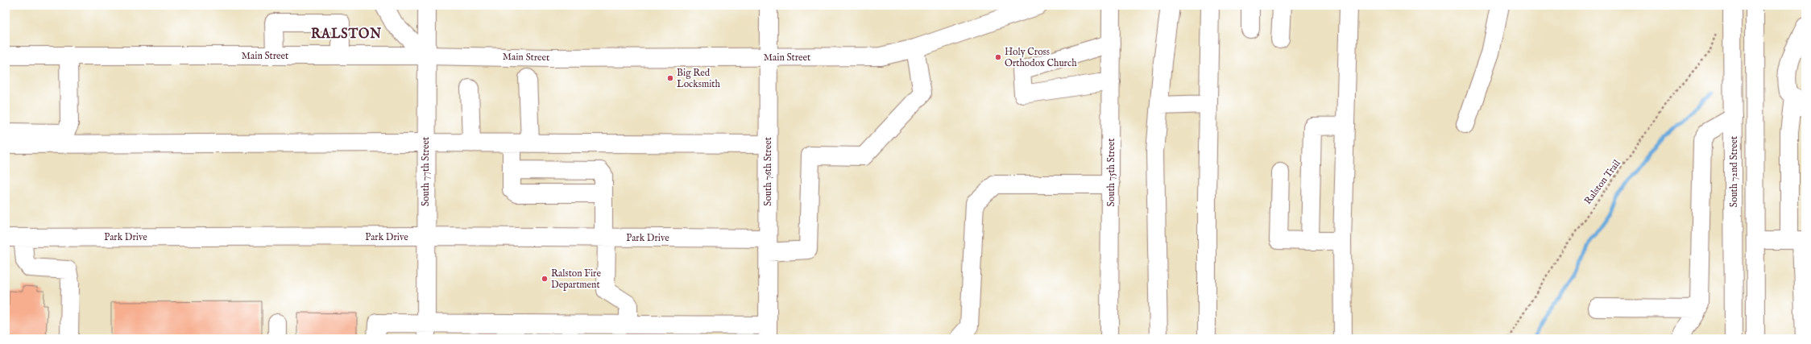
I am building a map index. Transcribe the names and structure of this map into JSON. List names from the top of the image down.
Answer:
{
  "streets": {
    "street": [
      "Main Street",
      "South 77th Street",
      "South 76th Street",
      "South 72nd Street",
      "South 75th Street",
      "Park Drive"
    ],
    "path": ["Ralston Trail"]
  },
  "crossings": [
    ["Main Street", "South 77th Street"],
    ["Main Street", "South 76th Street"],
    ["Main Street", "Park Drive"],
    ["South 77th Street", "Park Drive"],
    ["South 76th Street", "Park Drive"]
  ],
  "districts": ["RALSTON"],
  "places": ["Holy Cross Orthodox Church", "Big Red Locksmith", "Ralston Fire Department"]
}
